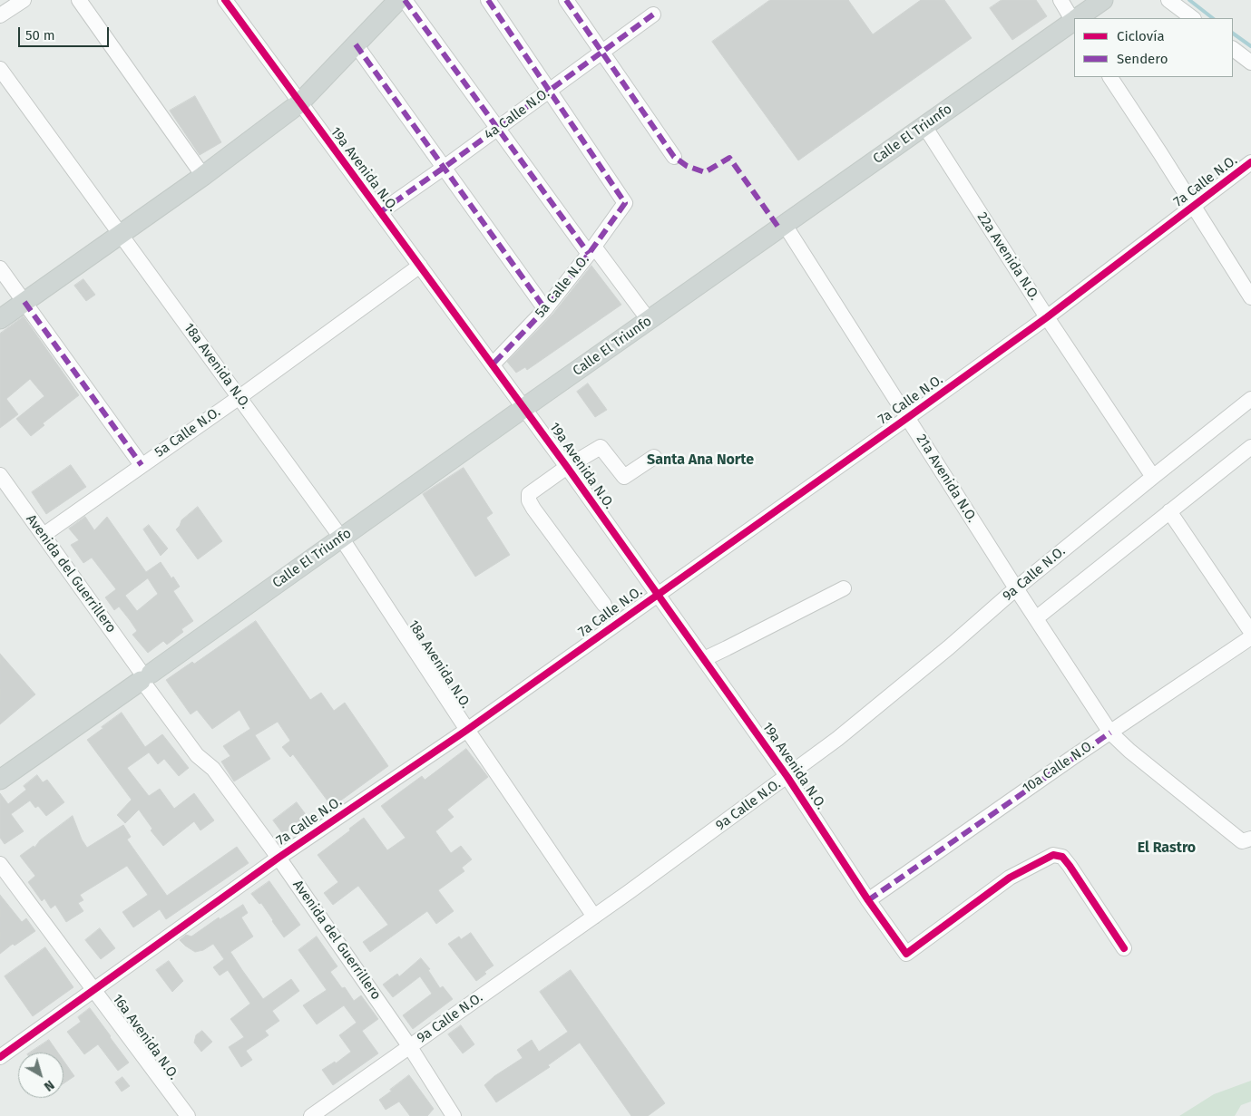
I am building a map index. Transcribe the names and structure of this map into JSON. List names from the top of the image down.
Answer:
{
  "streets": {
    "main road": ["Calle El Triunfo"],
    "street": [
      "4a Calle N.O.",
      "19a Avenida N.O.",
      "7a Calle N.O.",
      "22a Avenida N.O.",
      "5a Calle N.O.",
      "18a Avenida N.O.",
      "21a Avenida N.O.",
      "Avenida del Guerrillero",
      "9a Calle N.O.",
      "10a Calle N.O.",
      "16a Avenida N.O."
    ]
  },
  "crossings": [
    ["4a Calle N.O.", "19a Avenida N.O."],
    ["4a Calle N.O.", "5a Calle N.O."],
    ["Calle El Triunfo", "19a Avenida N.O."],
    ["Calle El Triunfo", "22a Avenida N.O."],
    ["Calle El Triunfo", "18a Avenida N.O."],
    ["Calle El Triunfo", "21a Avenida N.O."],
    ["Calle El Triunfo", "Avenida del Guerrillero"],
    ["19a Avenida N.O.", "7a Calle N.O."],
    ["19a Avenida N.O.", "5a Calle N.O."],
    ["19a Avenida N.O.", "9a Calle N.O."],
    ["19a Avenida N.O.", "10a Calle N.O."],
    ["7a Calle N.O.", "22a Avenida N.O."],
    ["7a Calle N.O.", "18a Avenida N.O."],
    ["7a Calle N.O.", "21a Avenida N.O."],
    ["7a Calle N.O.", "Avenida del Guerrillero"],
    ["7a Calle N.O.", "16a Avenida N.O."],
    ["22a Avenida N.O.", "9a Calle N.O."],
    ["5a Calle N.O.", "18a Avenida N.O."],
    ["5a Calle N.O.", "Avenida del Guerrillero"],
    ["18a Avenida N.O.", "9a Calle N.O."],
    ["21a Avenida N.O.", "9a Calle N.O."],
    ["21a Avenida N.O.", "10a Calle N.O."],
    ["Avenida del Guerrillero", "9a Calle N.O."]
  ],
  "districts": ["Santa Ana Norte", "El Rastro"],
  "legend": ["Ciclovía", "Sendero"],
  "scale_bar": "50 m",
  "north": "bottom right"
}
